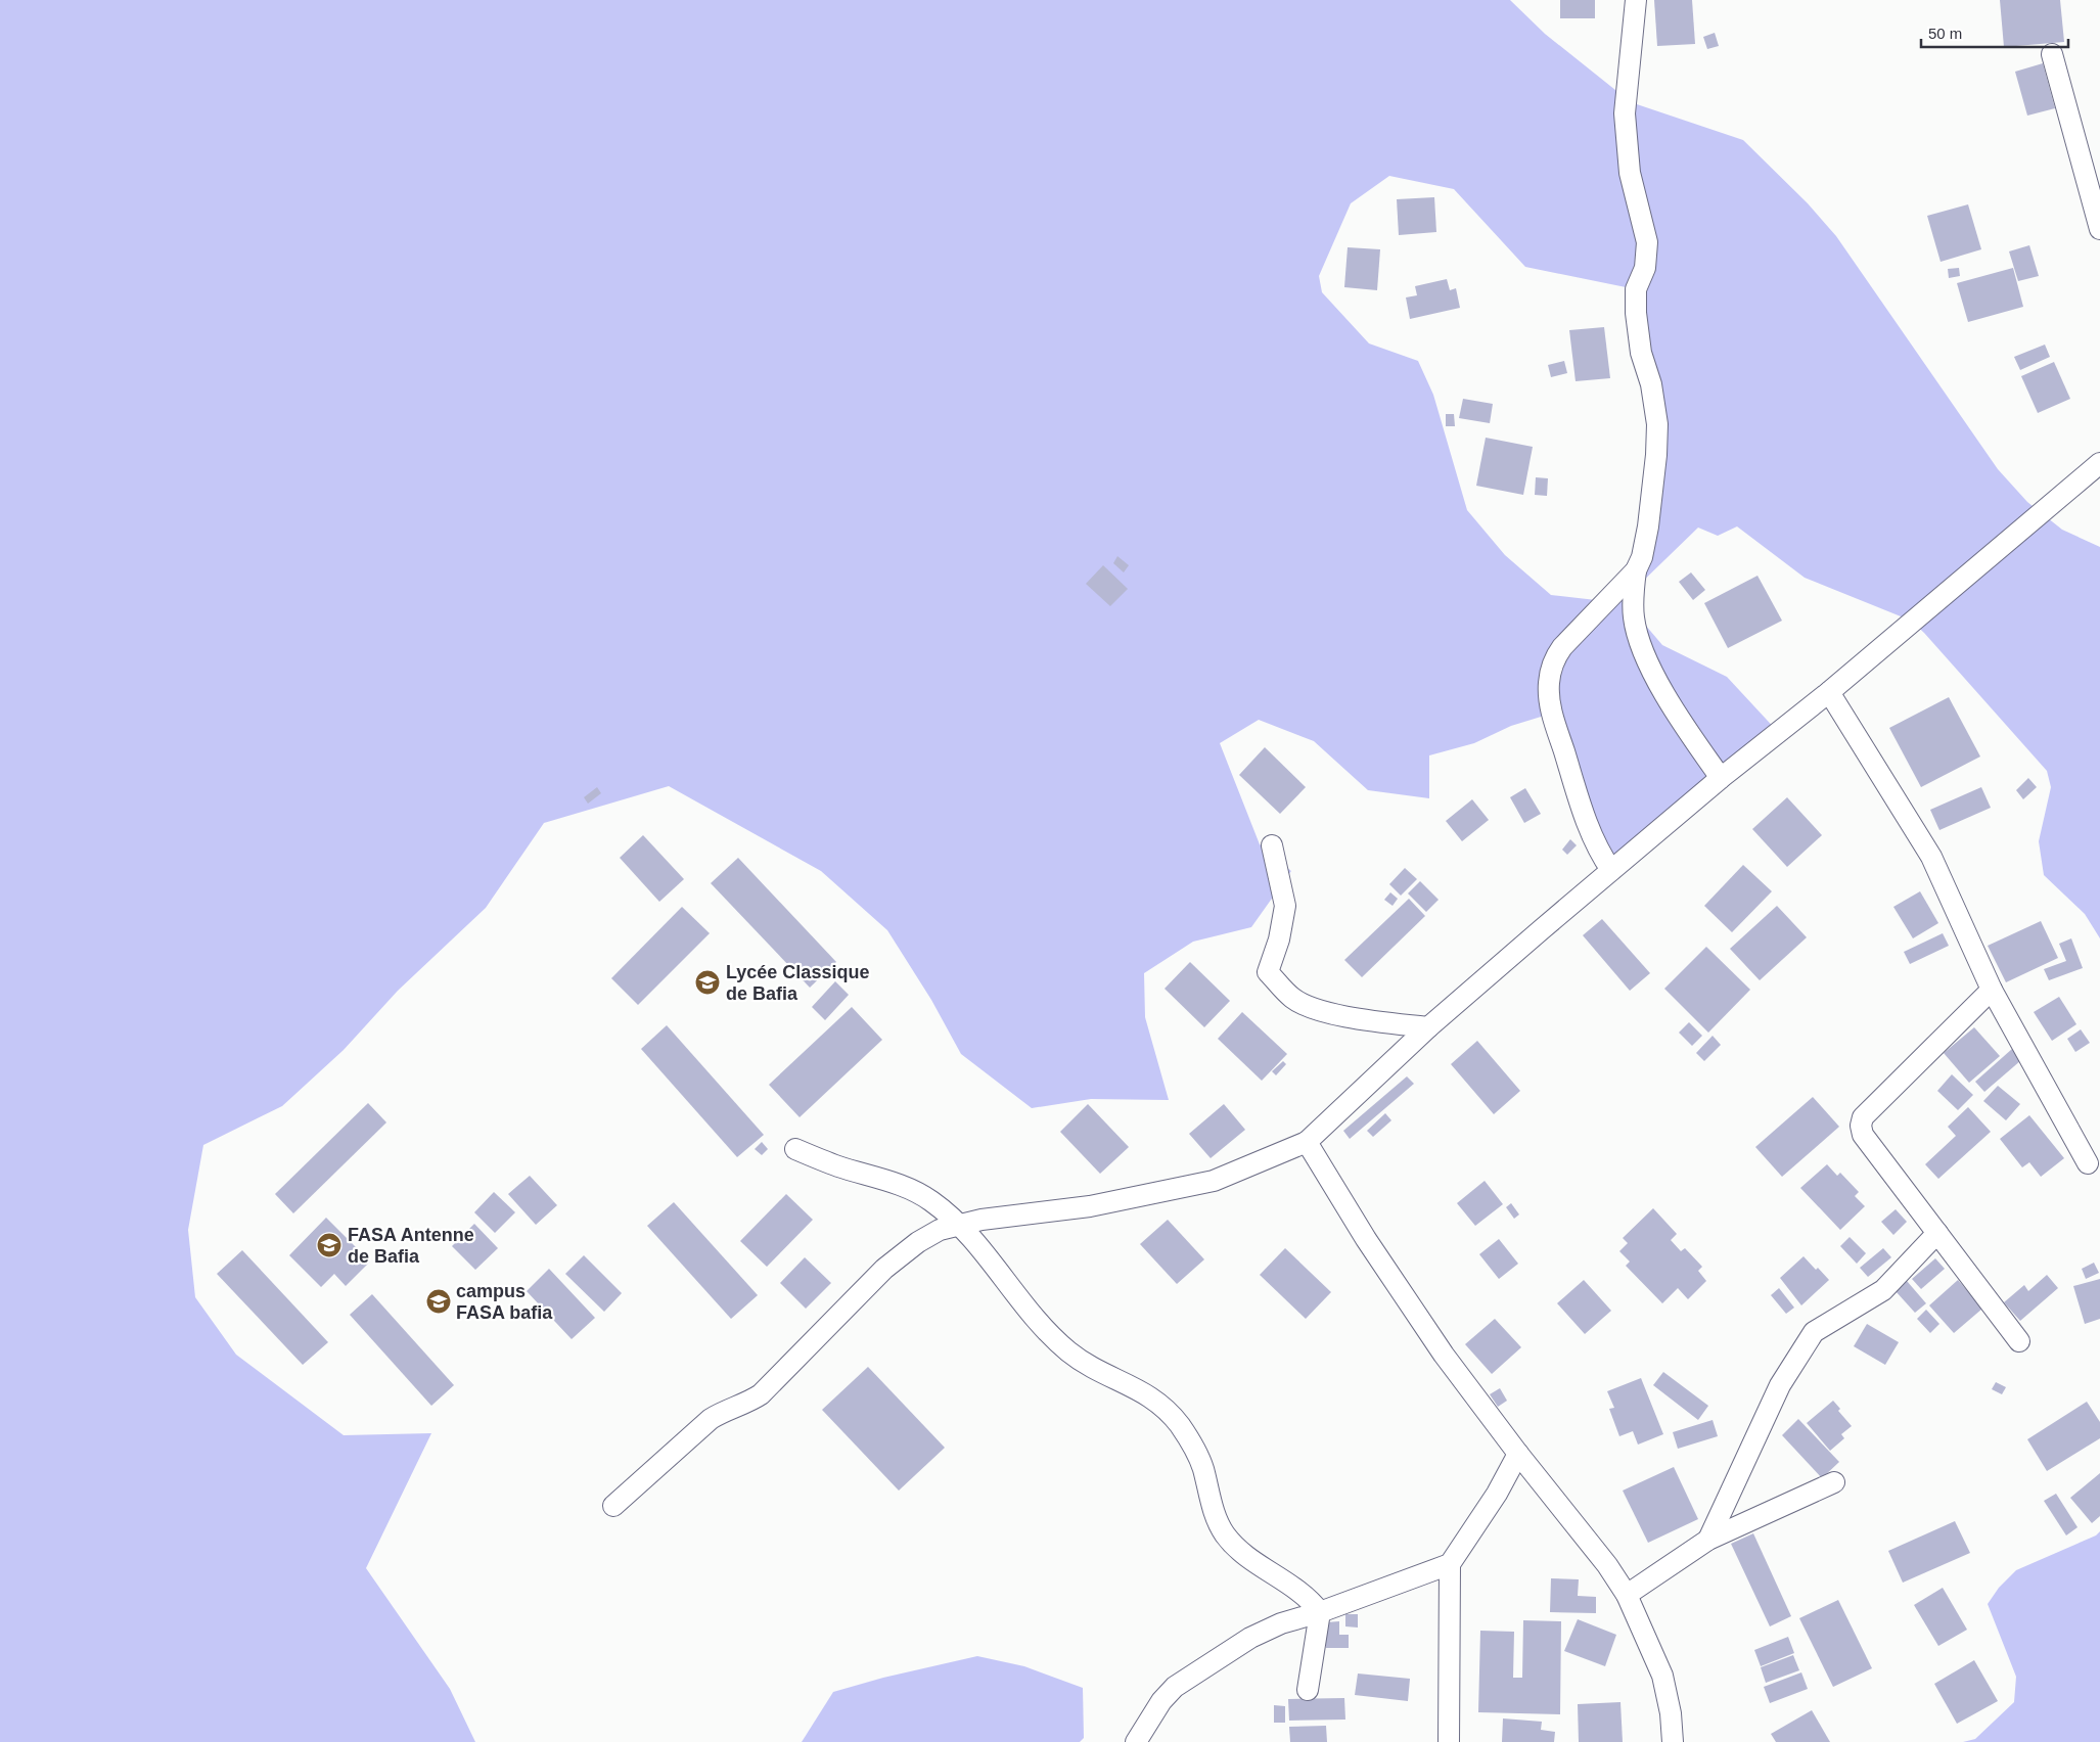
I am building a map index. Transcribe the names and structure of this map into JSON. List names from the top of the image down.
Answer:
{
  "places": {
    "school or university": ["Lycée Classique de Bafia", "FASA Antenne de Bafia", "campus FASA bafia"]
  },
  "scale_bar": "50 m"
}
